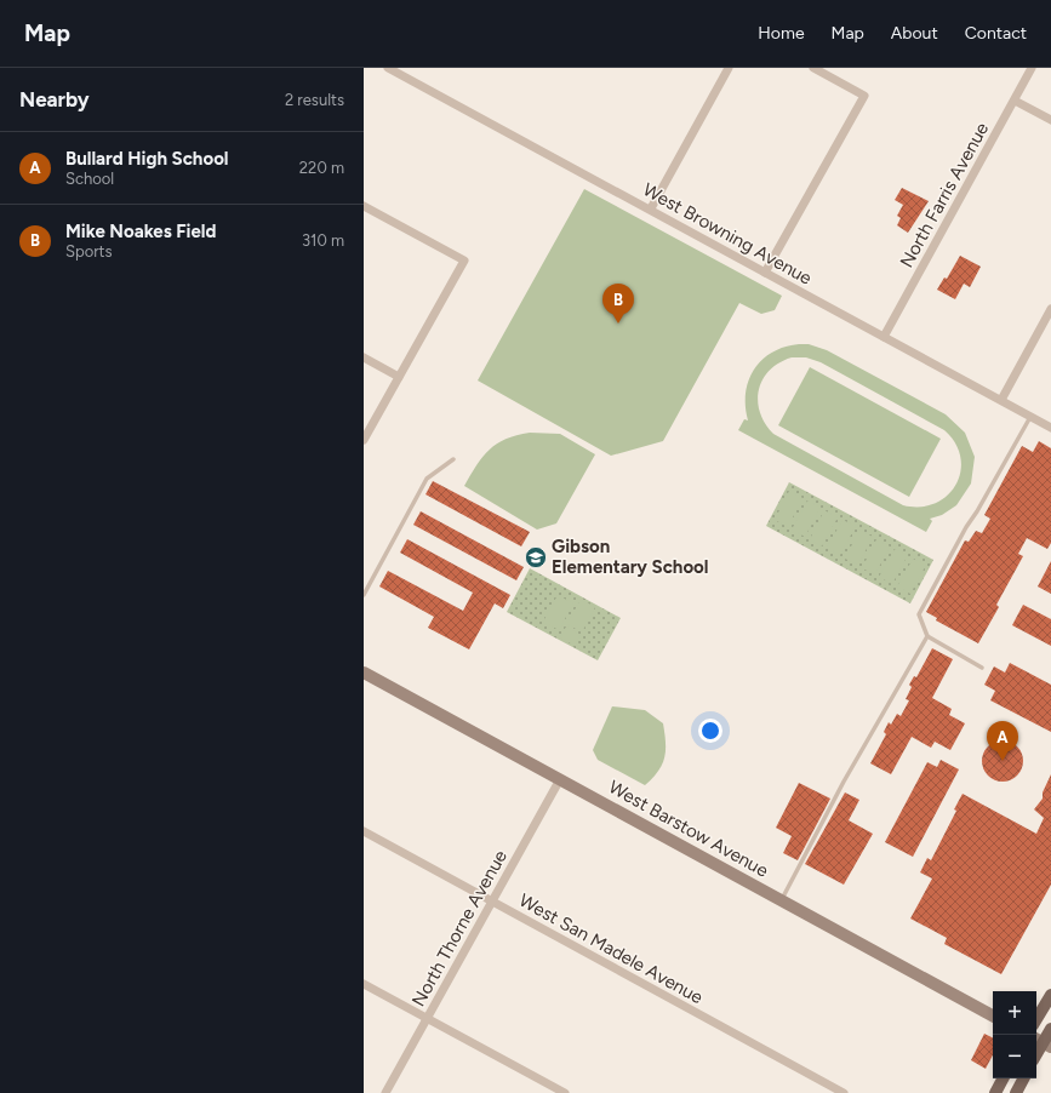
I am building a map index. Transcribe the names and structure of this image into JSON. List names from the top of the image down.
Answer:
{
  "streets": {
    "street": [
      "North Farris Avenue",
      "West Browning Avenue",
      "West Barstow Avenue",
      "North Thorne Avenue",
      "West San Madele Avenue"
    ]
  },
  "crossings": [
    ["North Farris Avenue", "West Browning Avenue"],
    ["West Barstow Avenue", "North Thorne Avenue"],
    ["North Thorne Avenue", "West San Madele Avenue"]
  ],
  "places": {
    "school or university": ["Gibson Elementary School"]
  },
  "page": {
    "header": "Map",
    "nav": [
      "Home",
      "Map",
      "About",
      "Contact"
    ],
    "heading": ["Nearby", "2 results"],
    "list": [
      {
        "mark": "A",
        "name": "Bullard High School",
        "note": "School",
        "value": "220 m"
      },
      {
        "mark": "B",
        "name": "Mike Noakes Field",
        "note": "Sports",
        "value": "310 m"
      }
    ],
    "pins": ["B", "A"],
    "map_buttons": ["+", "−"]
  }
}
